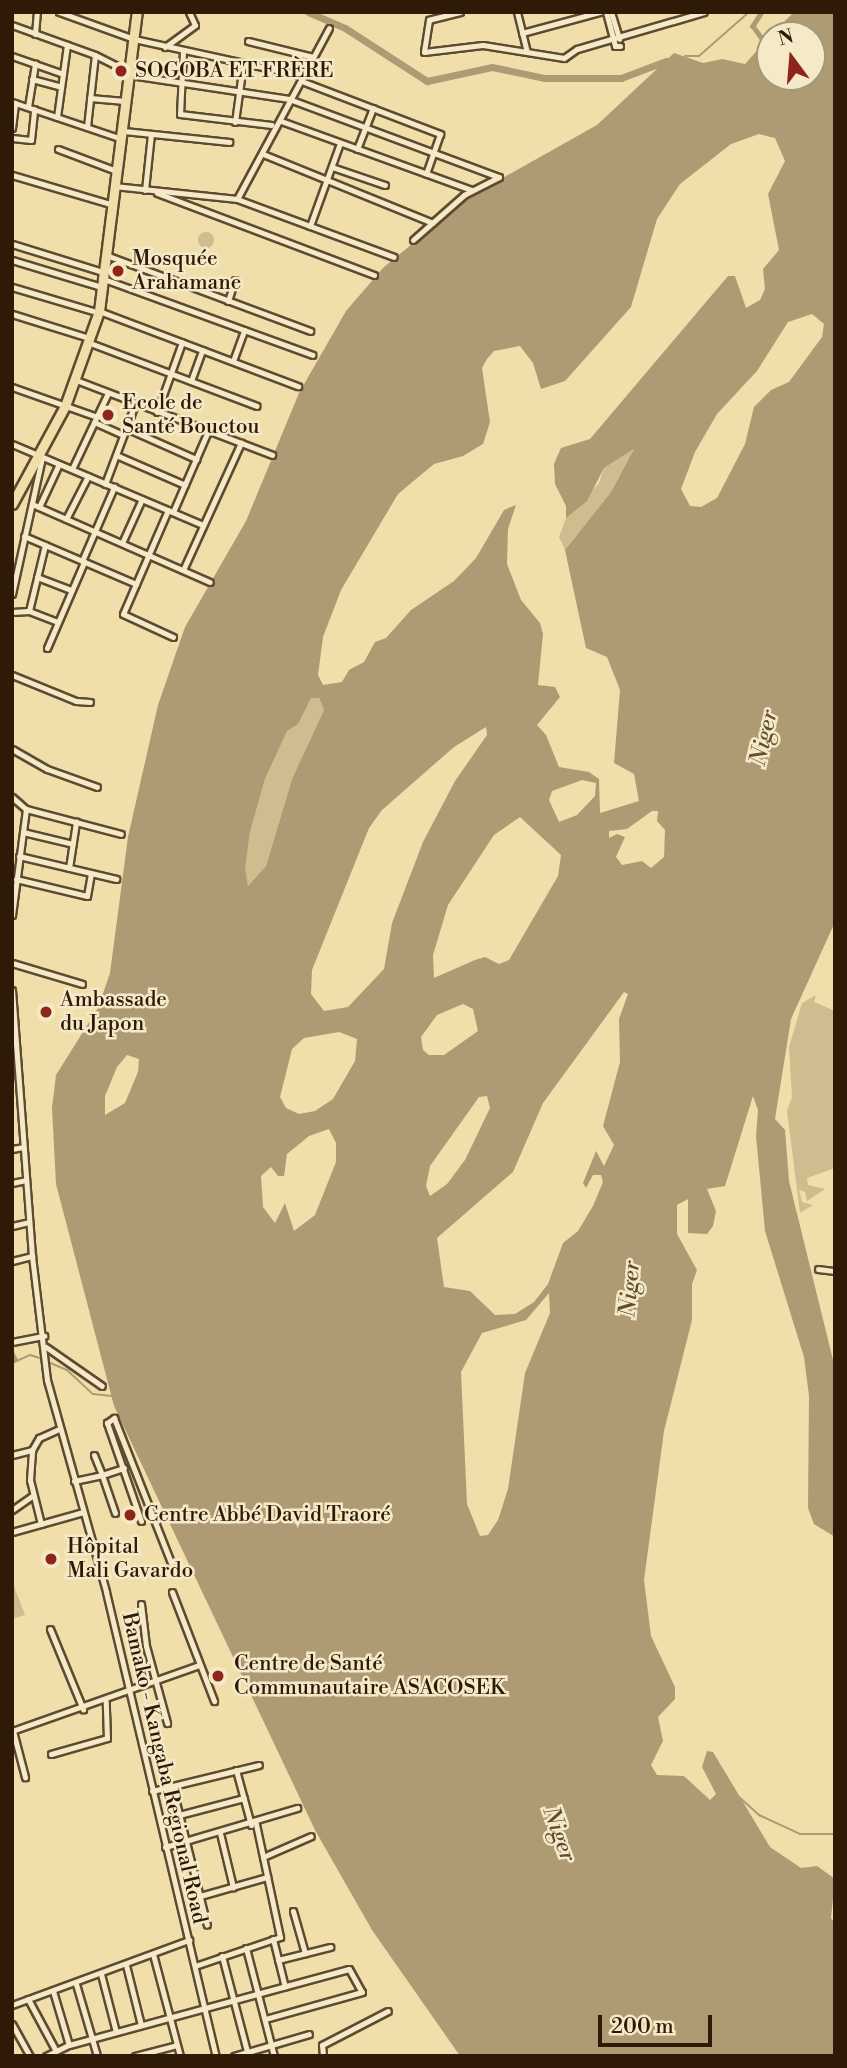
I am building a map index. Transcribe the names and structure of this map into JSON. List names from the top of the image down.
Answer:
{
  "streets": {
    "street": ["Bamako - Kangaba Regional Road"]
  },
  "water": ["Niger"],
  "places": [
    "SOGOBA ET FRÈRE",
    "Mosquée Arahamane",
    "Ecole de Santé Bouctou",
    "Ambassade du Japon",
    "Centre Abbé David Traoré",
    "Hôpital Mali Gavardo",
    "Centre de Santé Communautaire ASACOSEK"
  ],
  "scale_bar": "200 m",
  "north": "top"
}
